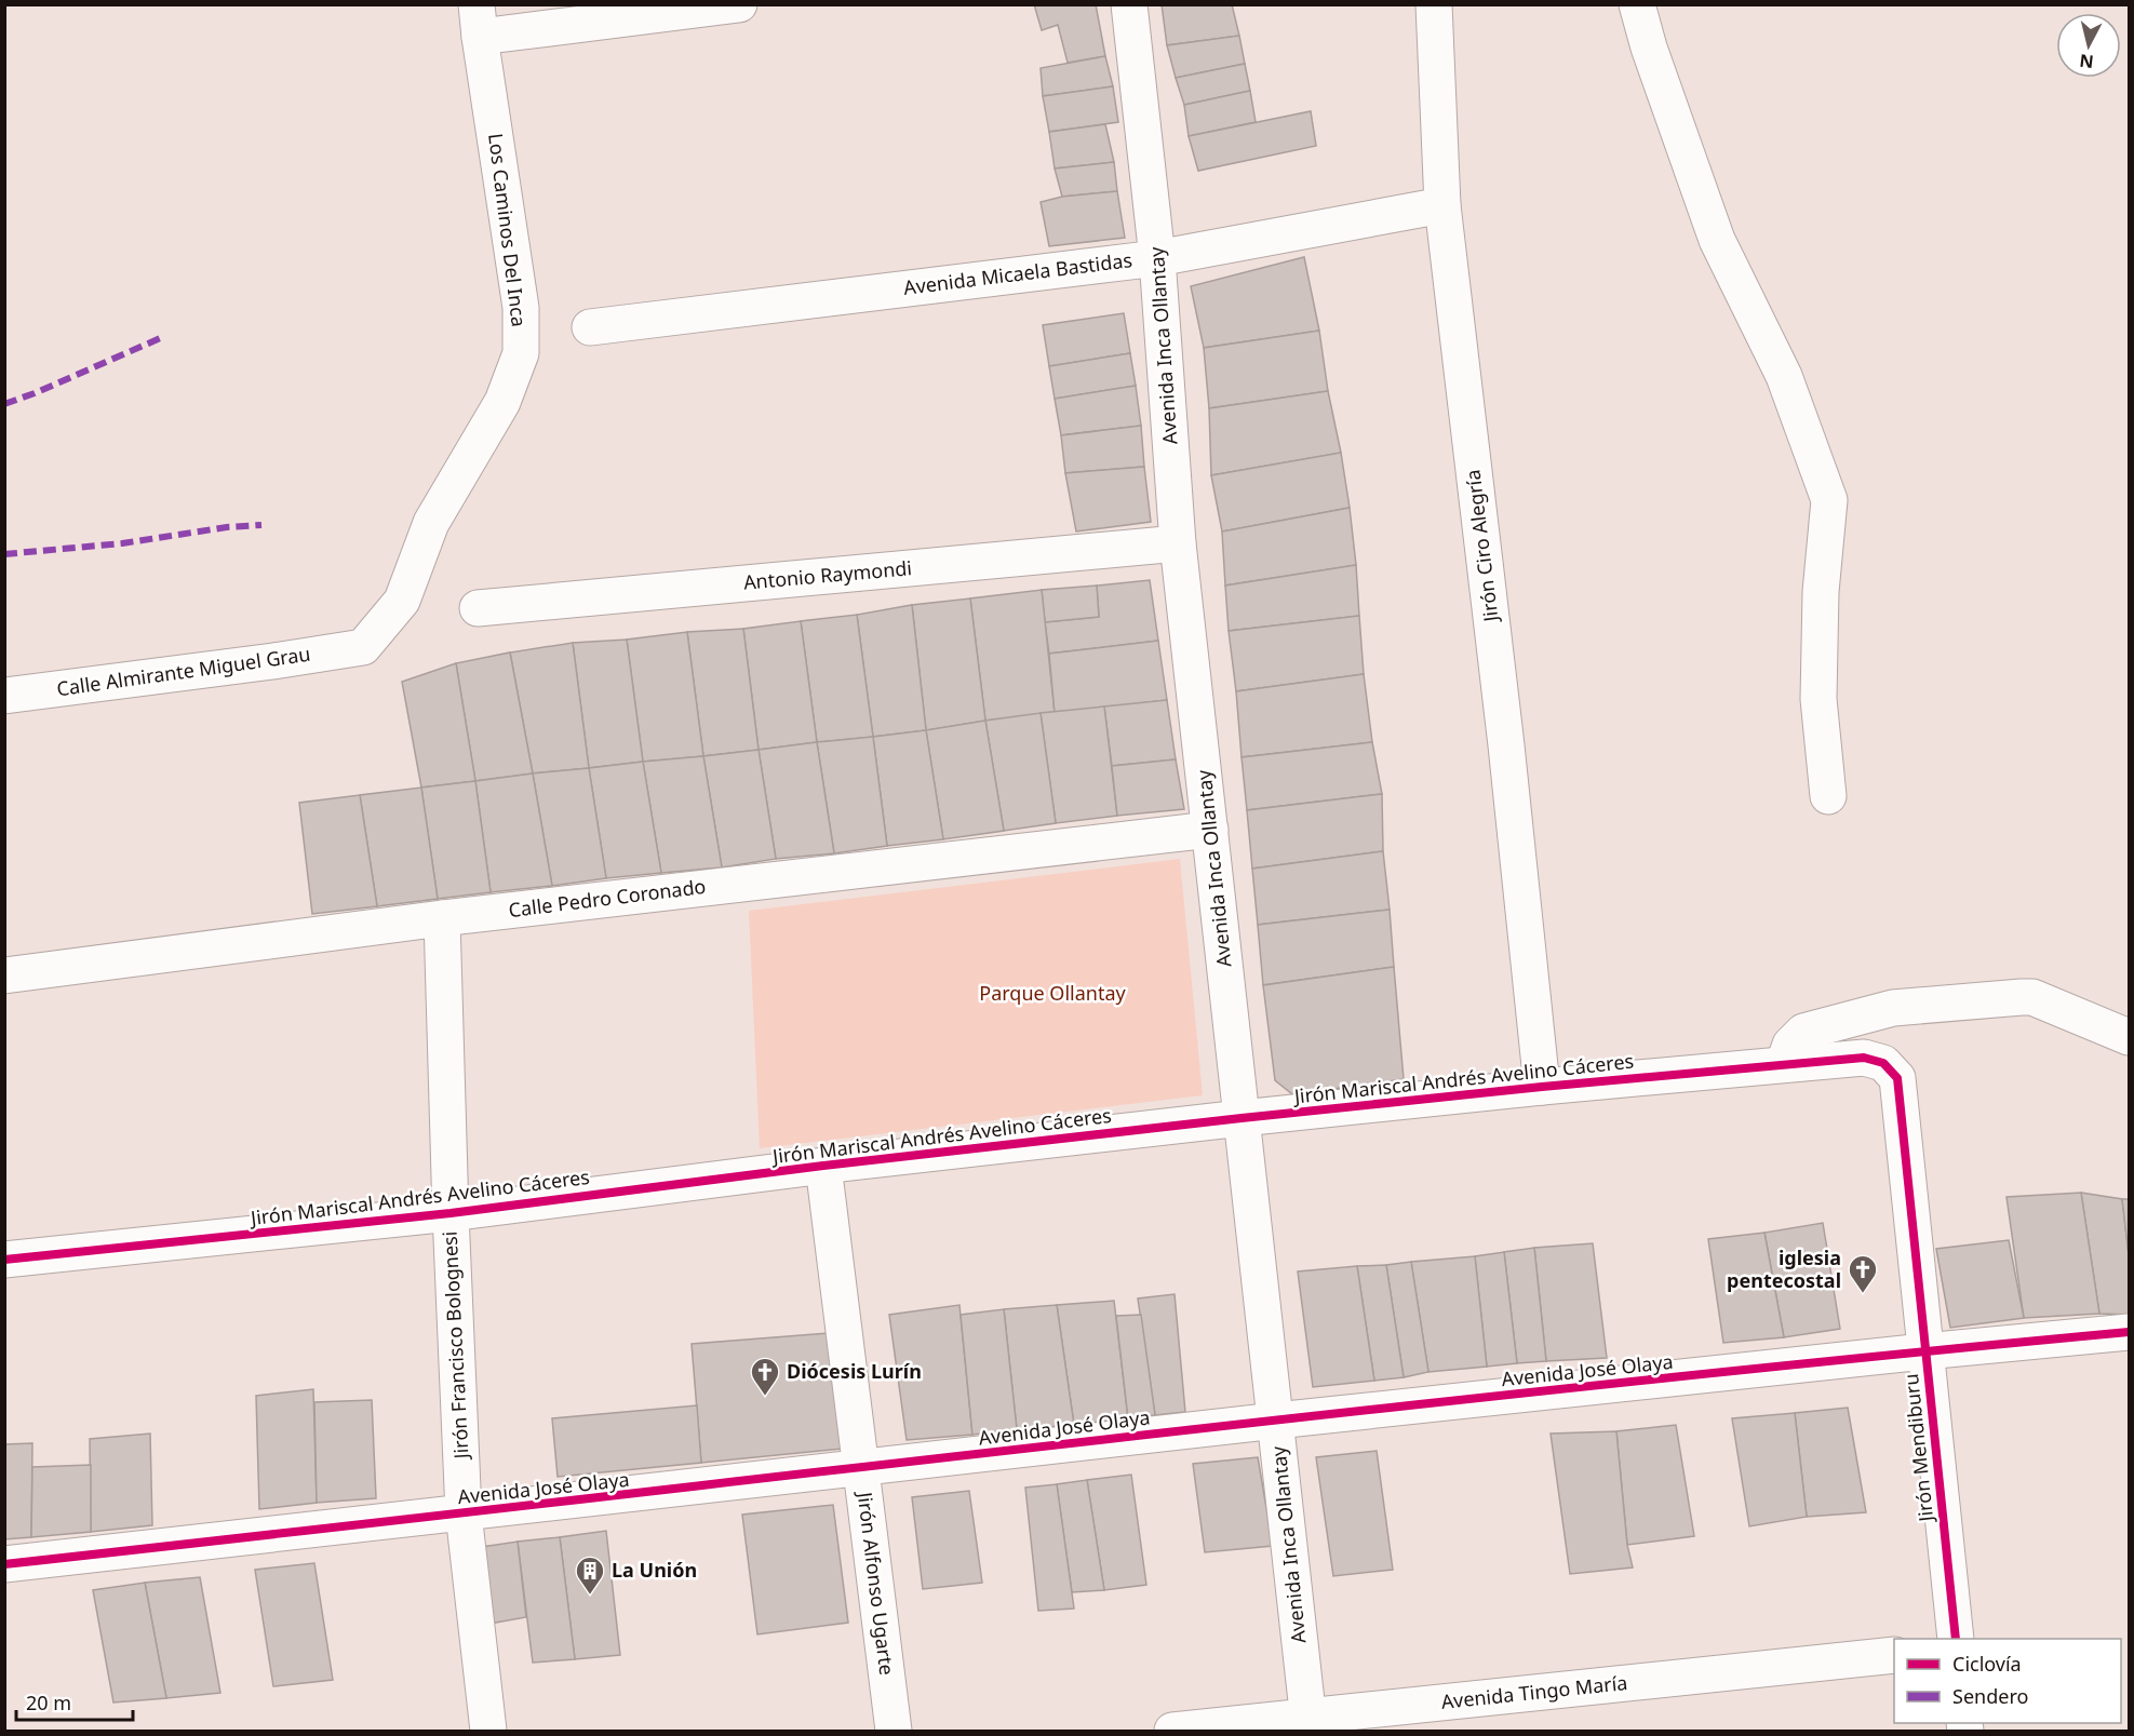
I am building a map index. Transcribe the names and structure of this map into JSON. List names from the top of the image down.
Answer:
{
  "streets": {
    "street": [
      "Los Caminos Del Inca",
      "Avenida Micaela Bastidas",
      "Avenida Inca Ollantay",
      "Jirón Ciro Alegría",
      "Antonio Raymondi",
      "Calle Almirante Miguel Grau",
      "Calle Pedro Coronado",
      "Jirón Mariscal Andrés Avelino Cáceres",
      "Jirón Francisco Bolognesi",
      "Avenida José Olaya",
      "Jirón Mendiburu",
      "Jirón Alfonso Ugarte",
      "Avenida Tingo María"
    ]
  },
  "crossings": [
    ["Los Caminos Del Inca", "Calle Almirante Miguel Grau"],
    ["Avenida Micaela Bastidas", "Avenida Inca Ollantay"],
    ["Avenida Micaela Bastidas", "Jirón Ciro Alegría"],
    ["Avenida Inca Ollantay", "Antonio Raymondi"],
    ["Avenida Inca Ollantay", "Calle Pedro Coronado"],
    ["Avenida Inca Ollantay", "Jirón Mariscal Andrés Avelino Cáceres"],
    ["Avenida Inca Ollantay", "Avenida José Olaya"],
    ["Avenida Inca Ollantay", "Avenida Tingo María"],
    ["Jirón Ciro Alegría", "Jirón Mariscal Andrés Avelino Cáceres"],
    ["Calle Pedro Coronado", "Jirón Francisco Bolognesi"],
    ["Jirón Mariscal Andrés Avelino Cáceres", "Jirón Francisco Bolognesi"],
    ["Jirón Mariscal Andrés Avelino Cáceres", "Jirón Mendiburu"],
    ["Jirón Mariscal Andrés Avelino Cáceres", "Jirón Alfonso Ugarte"],
    ["Jirón Francisco Bolognesi", "Avenida José Olaya"],
    ["Avenida José Olaya", "Jirón Mendiburu"],
    ["Avenida José Olaya", "Jirón Alfonso Ugarte"]
  ],
  "parks": ["Parque Ollantay"],
  "places": {
    "church": ["iglesia pentecostal", "Diócesis Lurín"],
    "building": ["La Unión"]
  },
  "legend": ["Ciclovía", "Sendero"],
  "scale_bar": "20 m",
  "north": "bottom"
}
